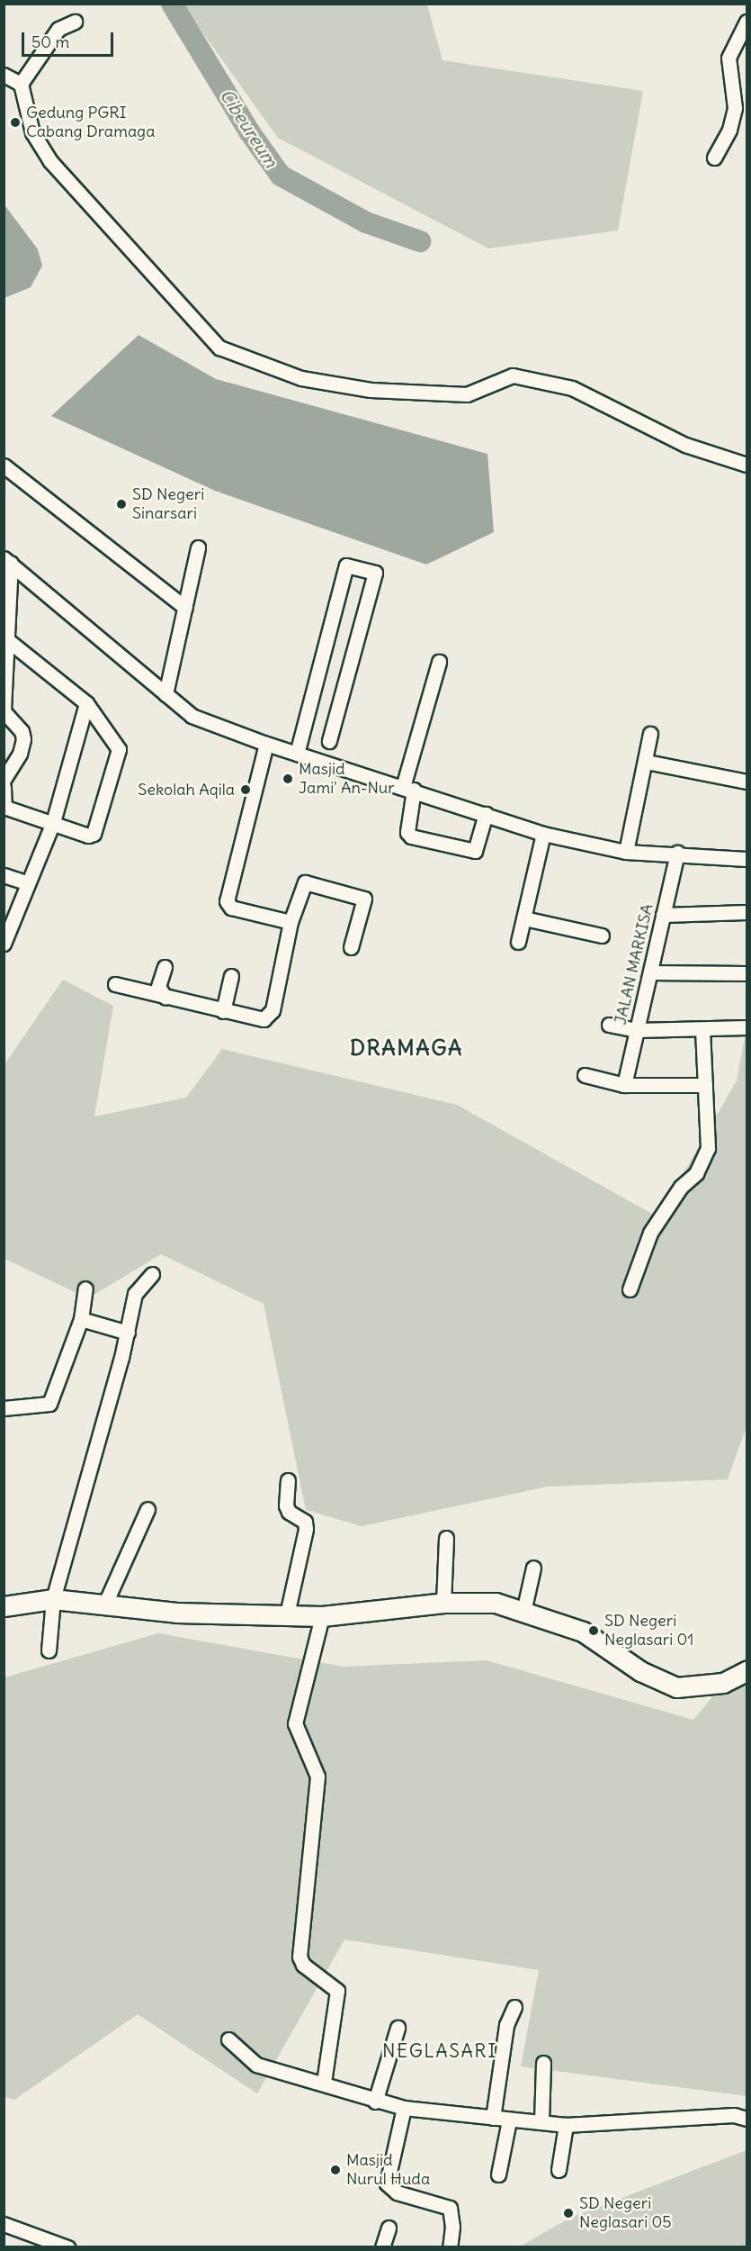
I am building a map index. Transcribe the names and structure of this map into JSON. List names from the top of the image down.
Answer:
{
  "streets": {
    "street": ["JALAN MARKISA"]
  },
  "districts": ["DRAMAGA", "NEGLASARI"],
  "water": ["Cibeureum"],
  "places": [
    "Gedung PGRI Cabang Dramaga",
    "SD Negeri Sinarsari",
    "Masjid Jami' An-Nur",
    "Sekolah Aqila",
    "SD Negeri Neglasari 01",
    "Masjid Nurul Huda",
    "SD Negeri Neglasari 05"
  ],
  "scale_bar": "50 m"
}
